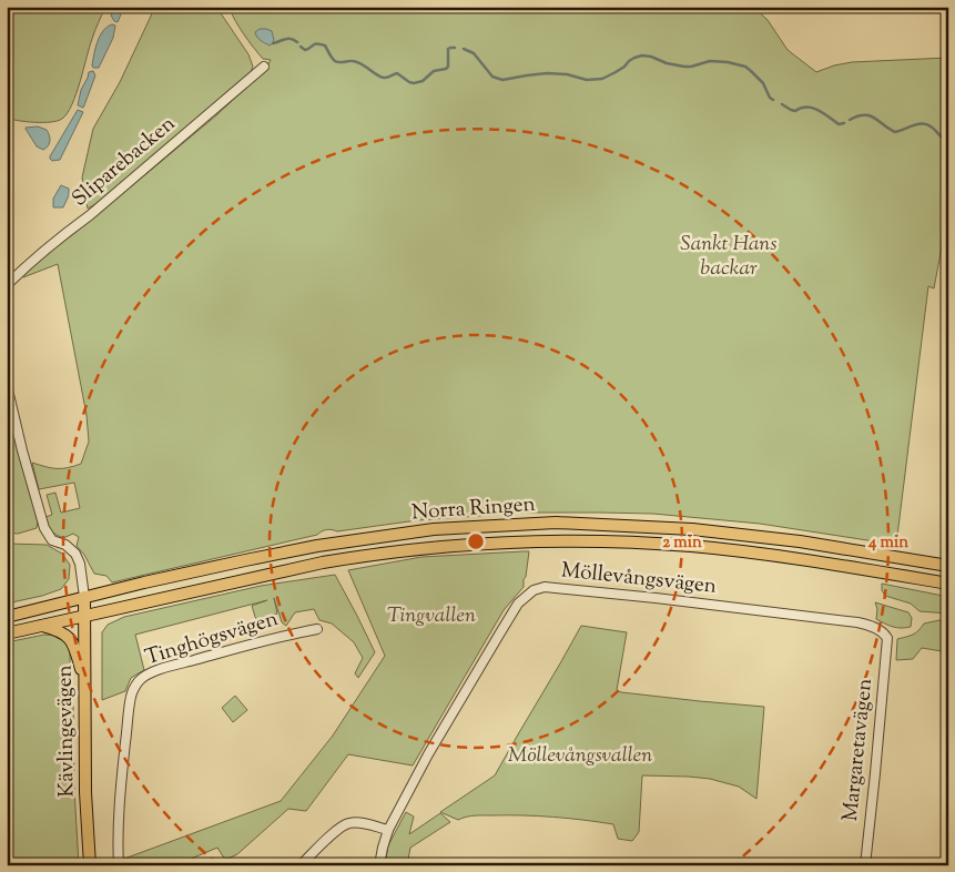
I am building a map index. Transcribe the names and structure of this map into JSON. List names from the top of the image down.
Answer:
{
  "streets": {
    "main road": ["Norra Ringen", "Kävlingevägen"],
    "street": [
      "Sliparebacken",
      "Möllevångsvägen",
      "Tinghögsvägen",
      "Margaretavägen"
    ]
  },
  "crossings": [
    ["Norra Ringen", "Kävlingevägen"],
    ["Möllevångsvägen", "Margaretavägen"]
  ],
  "parks": ["Sankt Hans backar", "Tingvallen", "Möllevångsvallen"],
  "rings": ["2 min", "4 min"]
}
